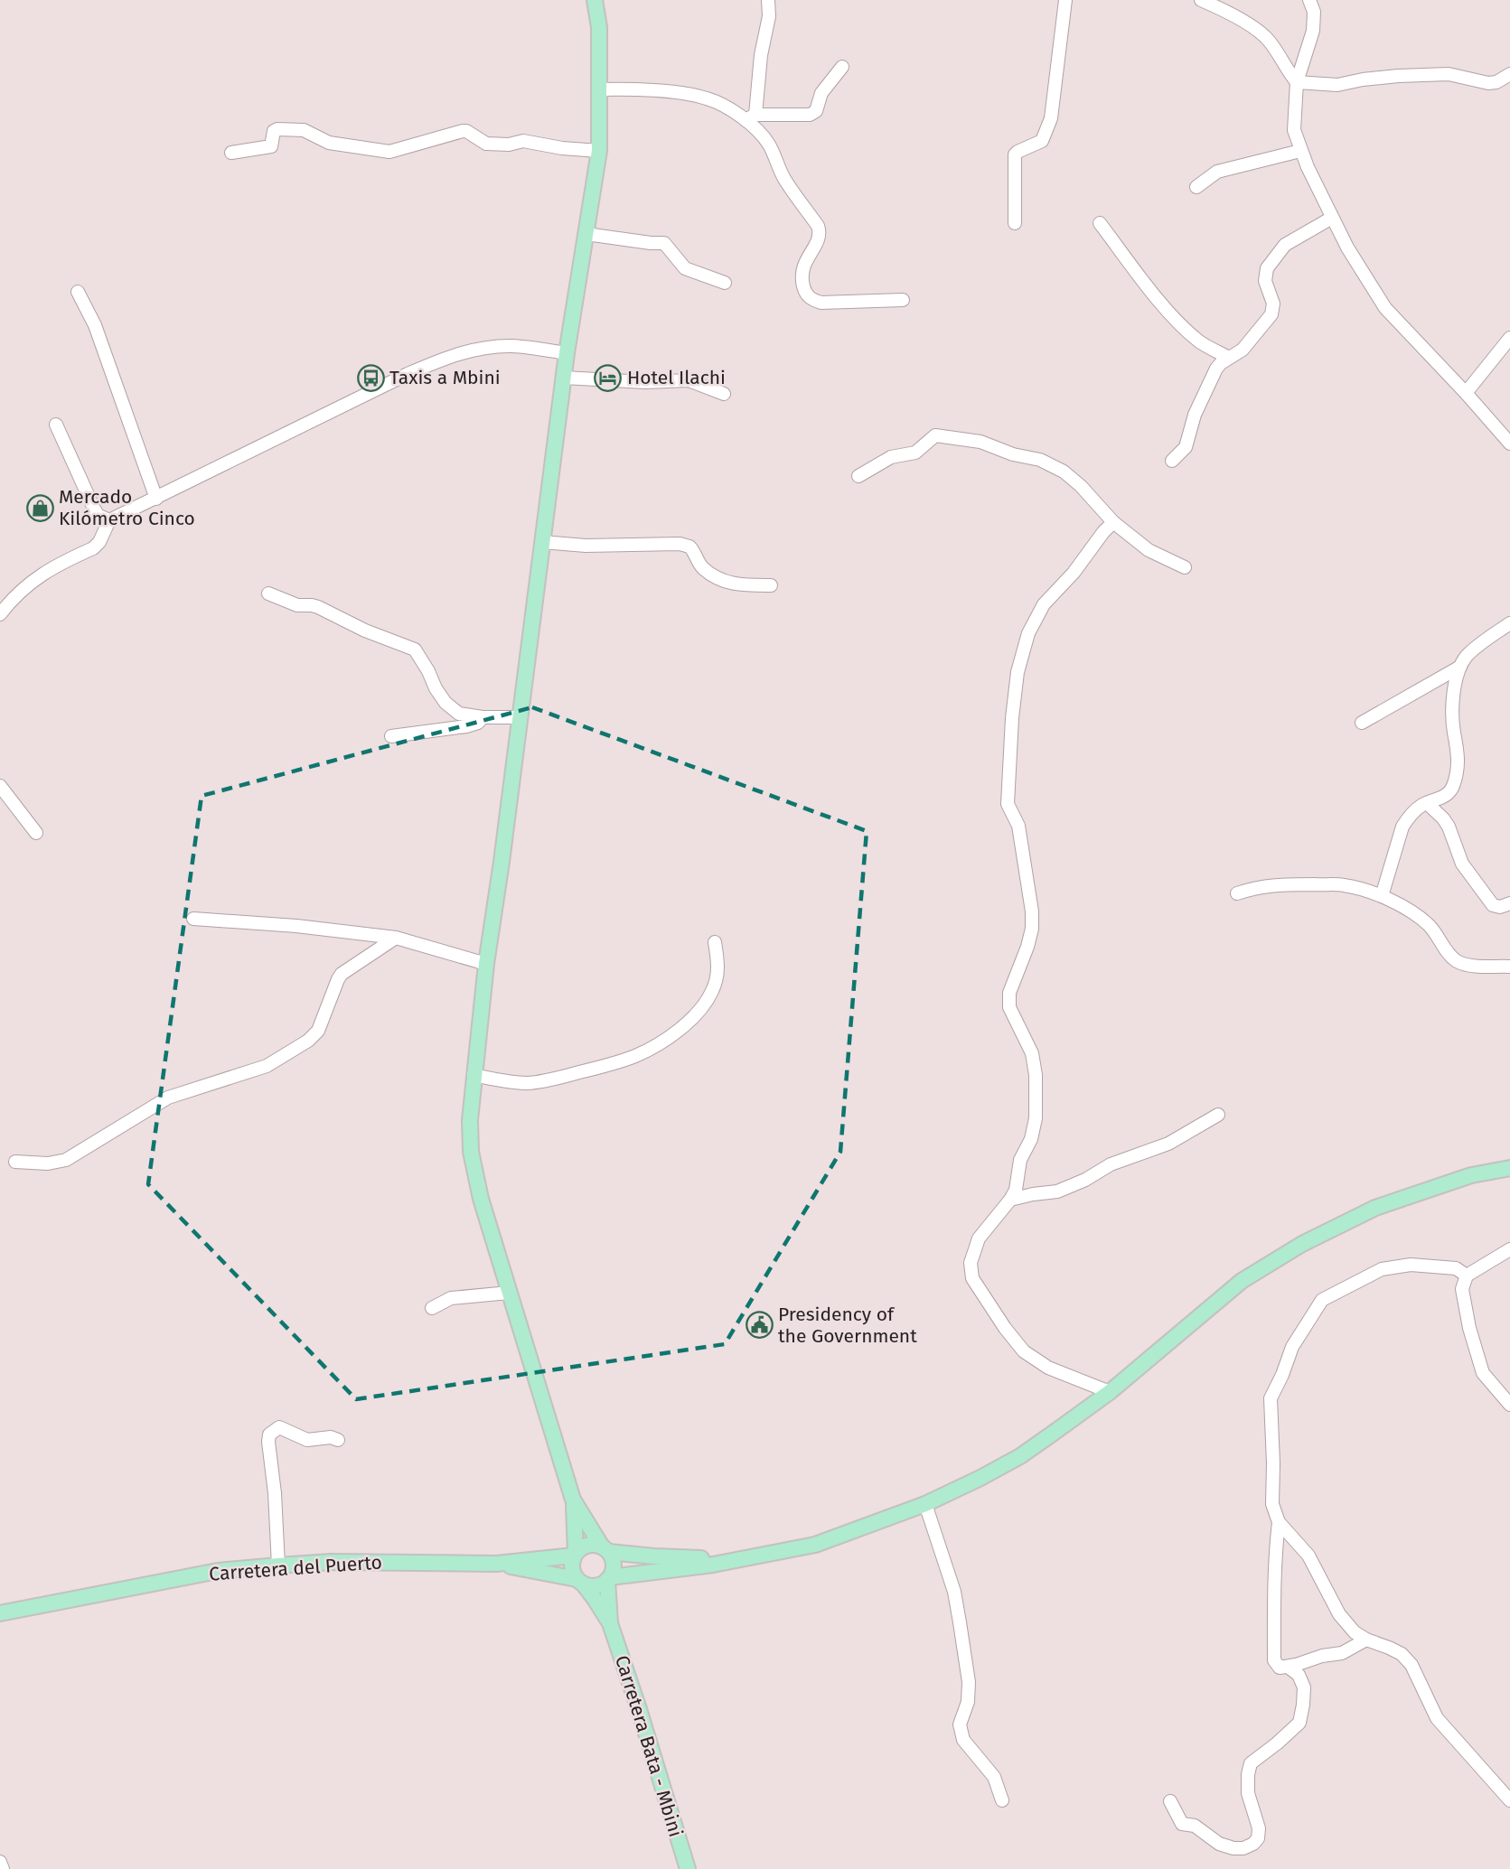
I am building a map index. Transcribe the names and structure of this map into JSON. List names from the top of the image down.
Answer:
{
  "streets": {
    "main road": ["Carretera del Puerto", "Carretera Bata - Mbini"]
  },
  "crossings": [
    ["Carretera del Puerto", "Carretera Bata - Mbini"]
  ],
  "places": {
    "bus stop": ["Taxis a Mbini"],
    "hotel": ["Hotel Ilachi"],
    "shop": ["Mercado Kilómetro Cinco"],
    "public building": ["Presidency of the Government"]
  }
}
